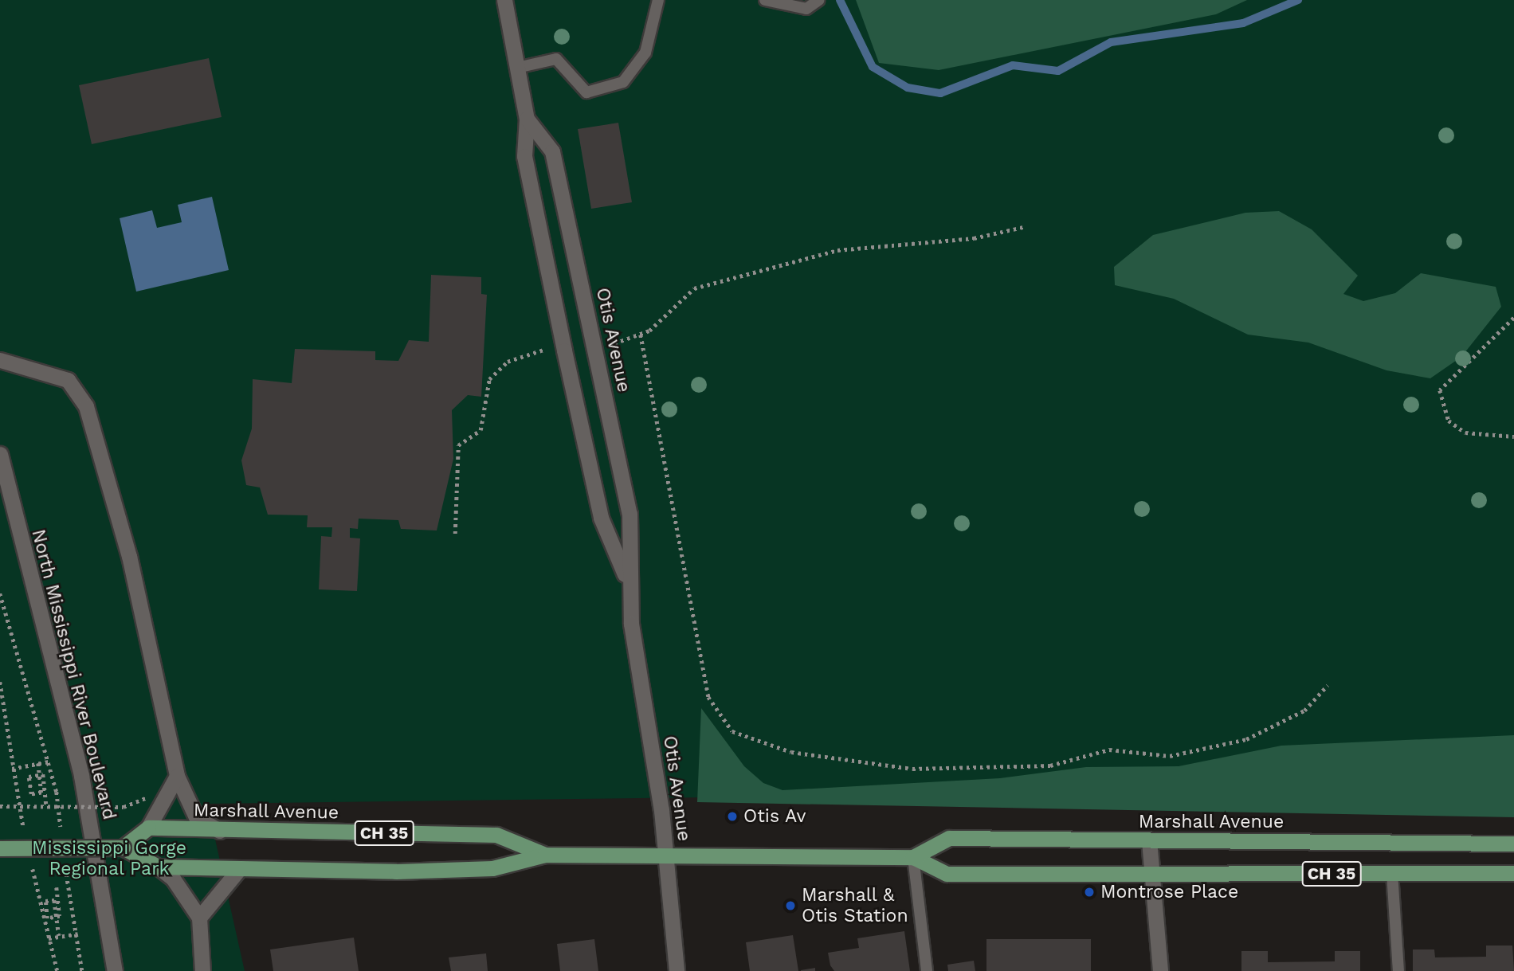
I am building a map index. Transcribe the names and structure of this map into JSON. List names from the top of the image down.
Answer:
{
  "streets": {
    "main road": ["Marshall Avenue", "CH 35"],
    "street": ["Otis Avenue", "North Mississippi River Boulevard"]
  },
  "crossings": [
    ["Otis Avenue", "Marshall Avenue"]
  ],
  "parks": ["Mississippi Gorge Regional Park"],
  "places": ["Otis Av", "Montrose Place", "Marshall & Otis Station"]
}
